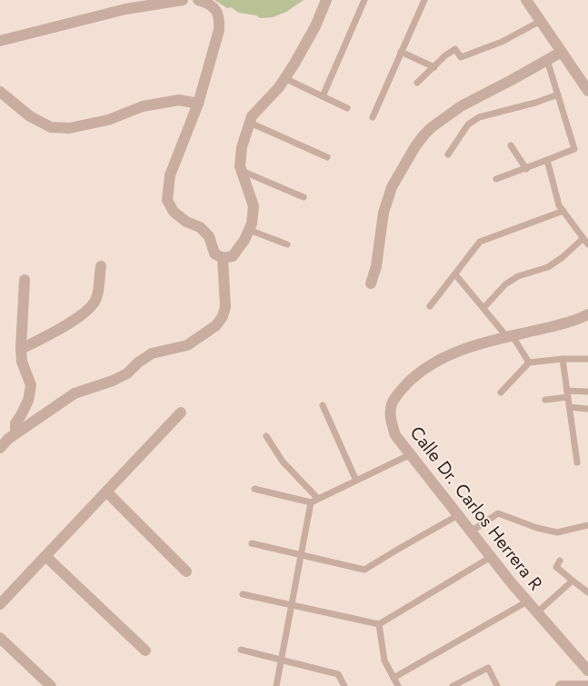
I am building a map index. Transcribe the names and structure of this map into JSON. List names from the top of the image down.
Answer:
{
  "streets": {
    "street": ["Calle Dr. Carlos Herrera R"]
  }
}
